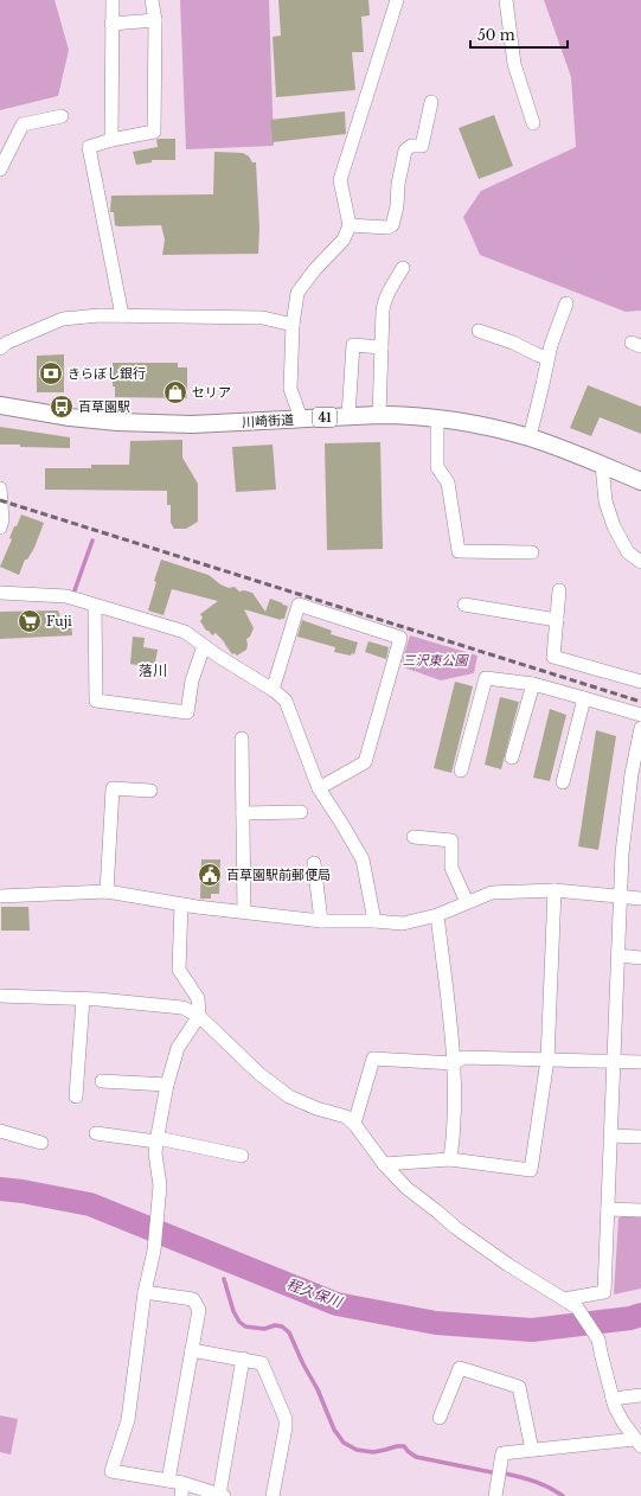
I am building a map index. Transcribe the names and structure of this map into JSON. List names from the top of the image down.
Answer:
{
  "streets": {
    "main road": ["41", "川崎街道"]
  },
  "districts": ["落川"],
  "water": ["程久保川"],
  "parks": ["三沢東公園"],
  "places": {
    "bank": ["きらぼし銀行"],
    "shop": ["セリア"],
    "bus stop": ["百草園駅"],
    "supermarket": ["Fuji"],
    "public building": ["百草園駅前郵便局"]
  },
  "scale_bar": "50 m"
}
